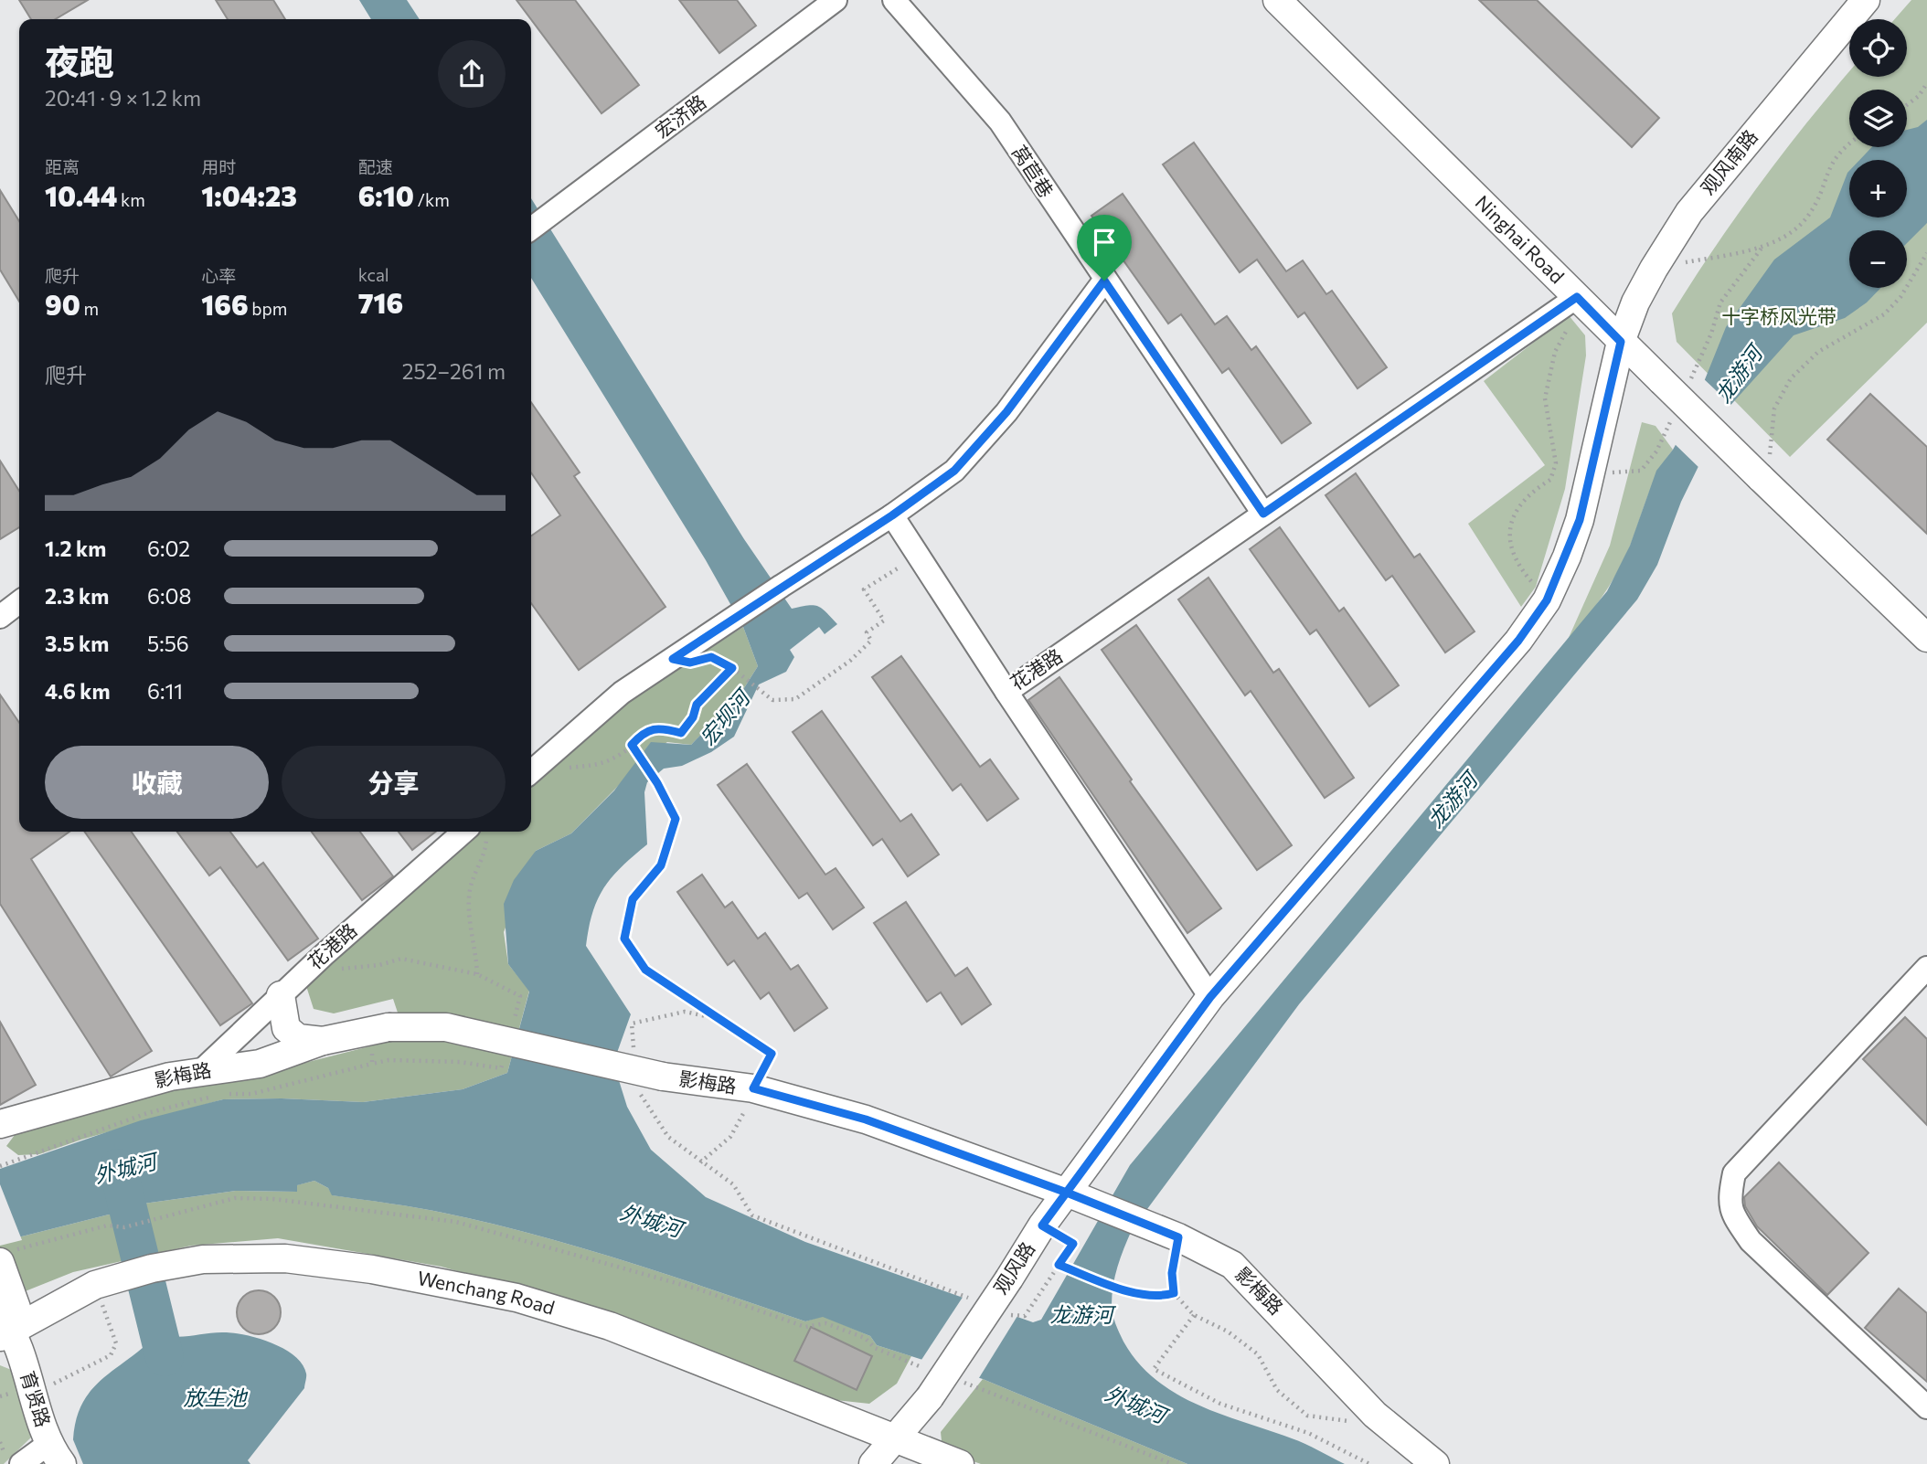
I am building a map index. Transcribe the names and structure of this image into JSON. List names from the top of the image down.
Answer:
{
  "streets": {
    "street": [
      "宏济路",
      "观风南路",
      "莴苣巷",
      "Ninghai Road",
      "花港路",
      "影梅路",
      "观风路",
      "Wenchang Road",
      "育贤路"
    ]
  },
  "crossings": [
    ["观风南路", "Ninghai Road"],
    ["观风南路", "观风路"],
    ["莴苣巷", "花港路"],
    ["Ninghai Road", "花港路"],
    ["Ninghai Road", "观风路"],
    ["花港路", "影梅路"],
    ["影梅路", "观风路"],
    ["观风路", "Wenchang Road"],
    ["Wenchang Road", "育贤路"]
  ],
  "water": [
    "龙游河",
    "宏坝河",
    "外城河",
    "放生池"
  ],
  "parks": ["十字桥风光带"],
  "page": {
    "map_buttons": ["+", "−"],
    "heading": ["夜跑", "20:41 · 9 × 1.2 km"],
    "stats": [
      ["距离", "10.44 km"],
      ["用时", "1:04:23"],
      ["配速", "6:10 /km"],
      ["爬升", "90 m"],
      ["心率", "166 bpm"],
      ["kcal", "716"]
    ],
    "chart": ["爬升", "252–261 m"],
    "list": [
      {
        "name": "1.2 km",
        "note": "6:02"
      },
      {
        "name": "2.3 km",
        "note": "6:08"
      },
      {
        "name": "3.5 km",
        "note": "5:56"
      },
      {
        "name": "4.6 km",
        "note": "6:11"
      }
    ],
    "buttons": ["收藏", "分享"]
  }
}
